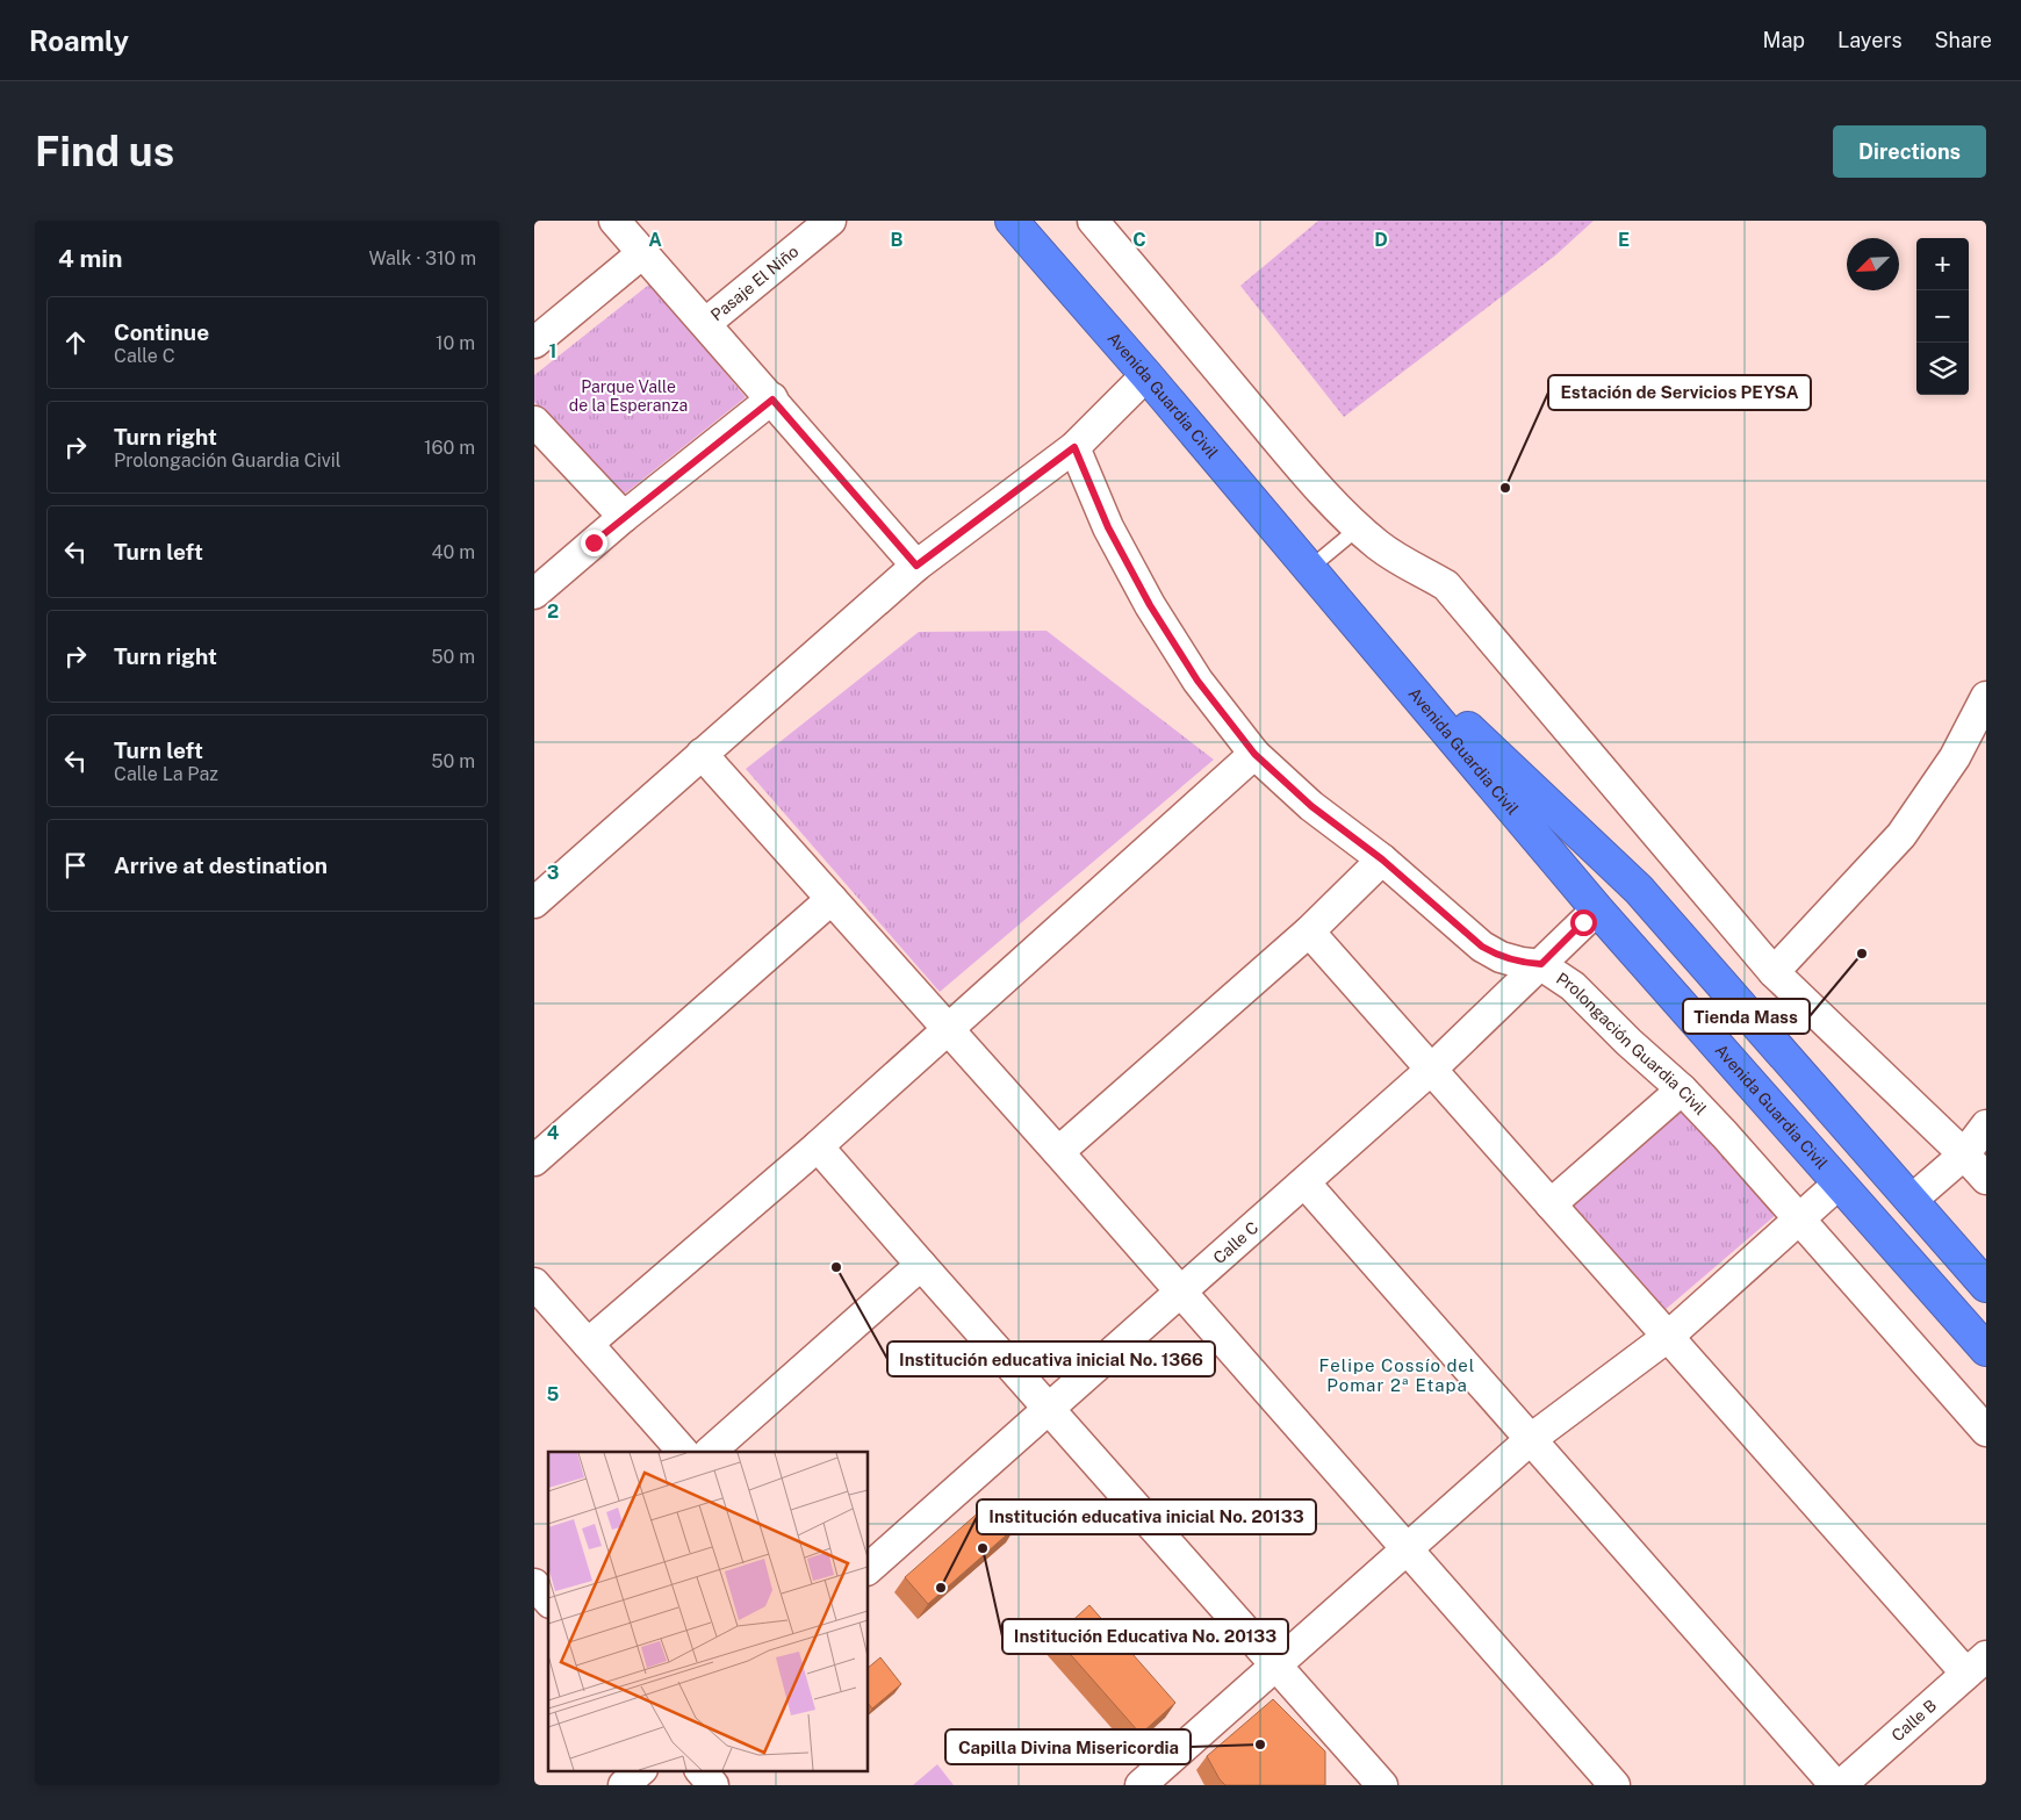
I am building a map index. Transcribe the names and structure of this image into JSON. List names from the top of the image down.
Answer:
{
  "streets": {
    "highway": ["Avenida Guardia Civil"],
    "street": [
      "Pasaje El Niño",
      "Prolongación Guardia Civil",
      "Calle C",
      "Calle B"
    ]
  },
  "crossings": [
    ["Avenida Guardia Civil", "Calle C"],
    ["Prolongación Guardia Civil", "Calle C"]
  ],
  "districts": ["Felipe Cossío del Pomar 2ª Etapa"],
  "parks": ["Parque Valle de la Esperanza"],
  "places": [
    "Estación de Servicios PEYSA",
    "Tienda Mass",
    "Institución educativa inicial No. 1366",
    "Institución Educativa No. 20133",
    "Institución educativa inicial No. 20133",
    "Capilla Divina Misericordia"
  ],
  "north": "bottom left",
  "page": {
    "header": "Roamly",
    "nav": ["Map", "Layers", "Share"],
    "buttons": "Directions",
    "title": "Find us",
    "heading": ["4 min", "Walk · 310 m"],
    "map_buttons": ["+", "−"],
    "list": [
      ["Continue", "Calle C", "10 m"],
      ["Turn right", "Prolongación Guardia Civil", "160 m"],
      ["Turn left", "40 m"],
      ["Turn right", "50 m"],
      ["Turn left", "Calle La Paz", "50 m"],
      "Arrive at destination"
    ]
  },
  "grid": {
    "columns": [
      "A",
      "B",
      "C",
      "D",
      "E"
    ],
    "rows": [
      "1",
      "2",
      "3",
      "4",
      "5"
    ]
  }
}
